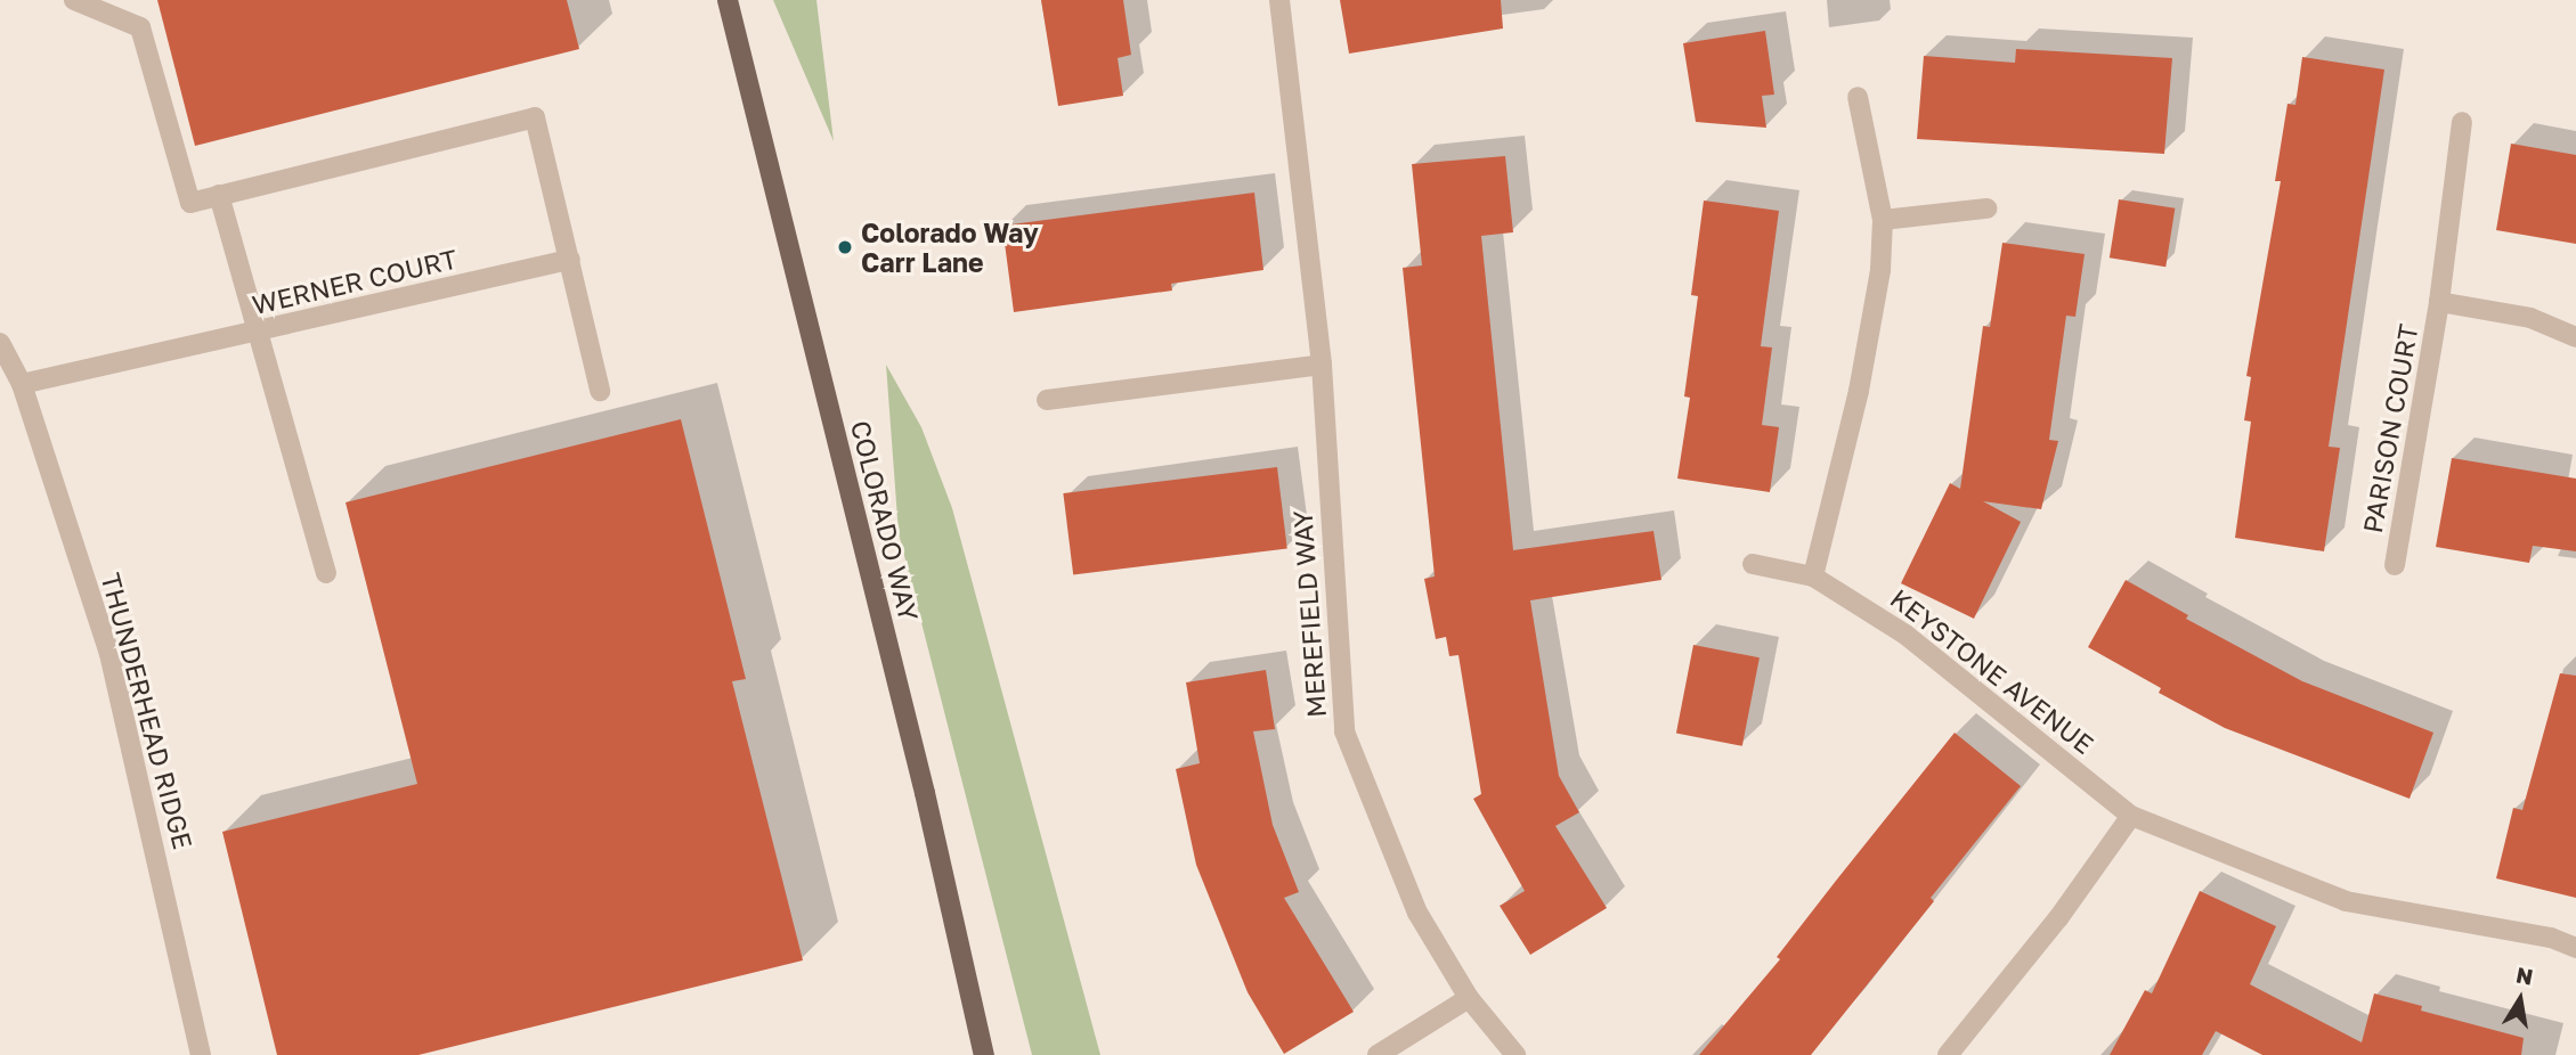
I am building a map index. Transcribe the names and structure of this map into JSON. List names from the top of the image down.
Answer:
{
  "streets": {
    "main road": ["COLORADO WAY"],
    "street": [
      "WERNER COURT",
      "PARISON COURT",
      "MEREFIELD WAY",
      "KEYSTONE AVENUE",
      "THUNDERHEAD RIDGE"
    ]
  },
  "crossings": [
    ["WERNER COURT", "THUNDERHEAD RIDGE"]
  ],
  "places": ["Colorado Way Carr Lane"],
  "north": "top"
}
